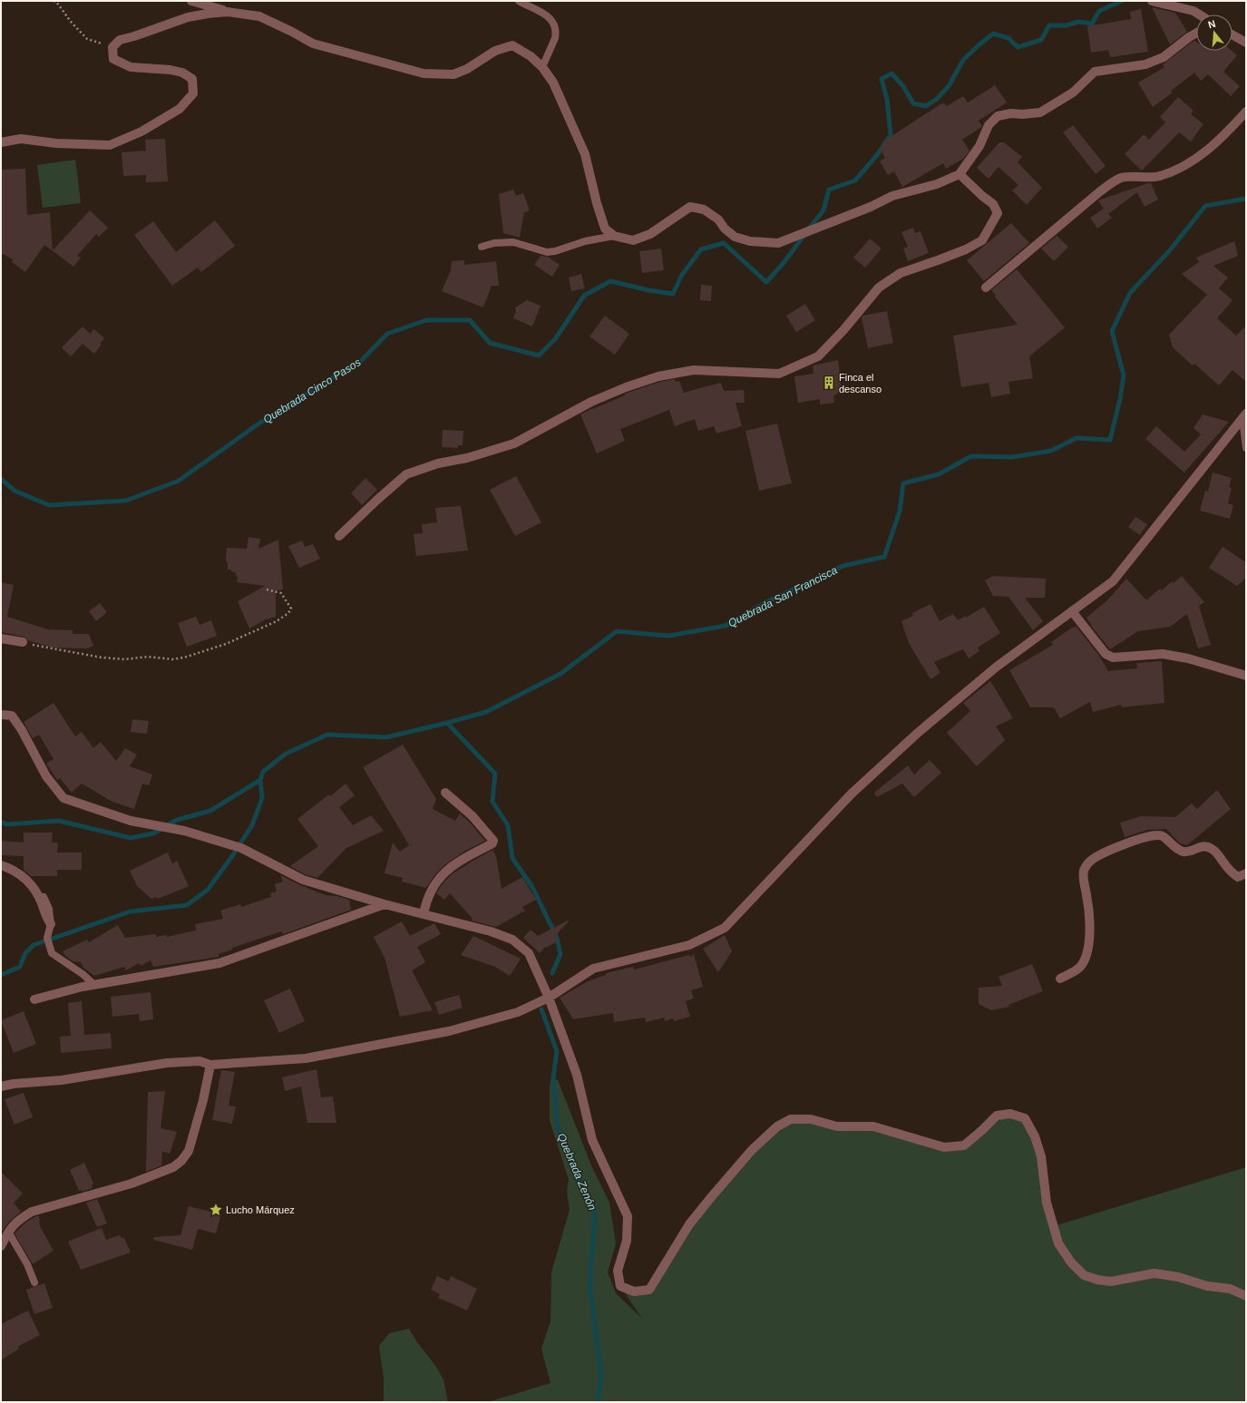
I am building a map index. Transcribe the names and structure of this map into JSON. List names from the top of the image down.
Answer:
{
  "water": ["Quebrada Cinco Pasos", "Quebrada San Francisca", "Quebrada Zenón"],
  "places": {
    "building": ["Finca el descanso"],
    "place": ["Lucho Márquez"]
  },
  "north": "top"
}
